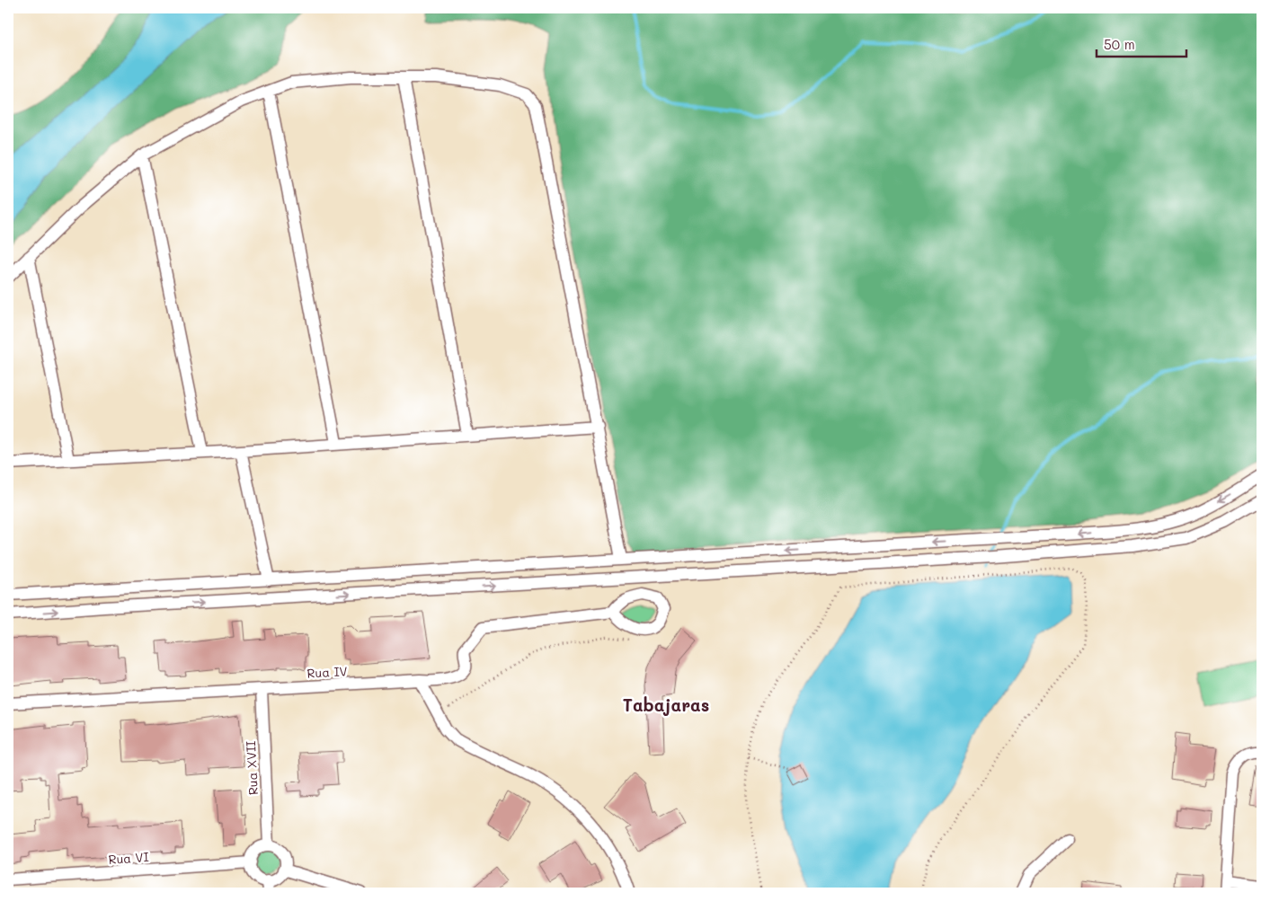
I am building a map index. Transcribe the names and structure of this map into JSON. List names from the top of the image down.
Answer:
{
  "streets": {
    "street": ["Rua IV", "Rua XVII", "Rua VI"]
  },
  "crossings": [
    ["Rua IV", "Rua XVII"],
    ["Rua XVII", "Rua VI"]
  ],
  "districts": ["Tabajaras"],
  "scale_bar": "50 m"
}
